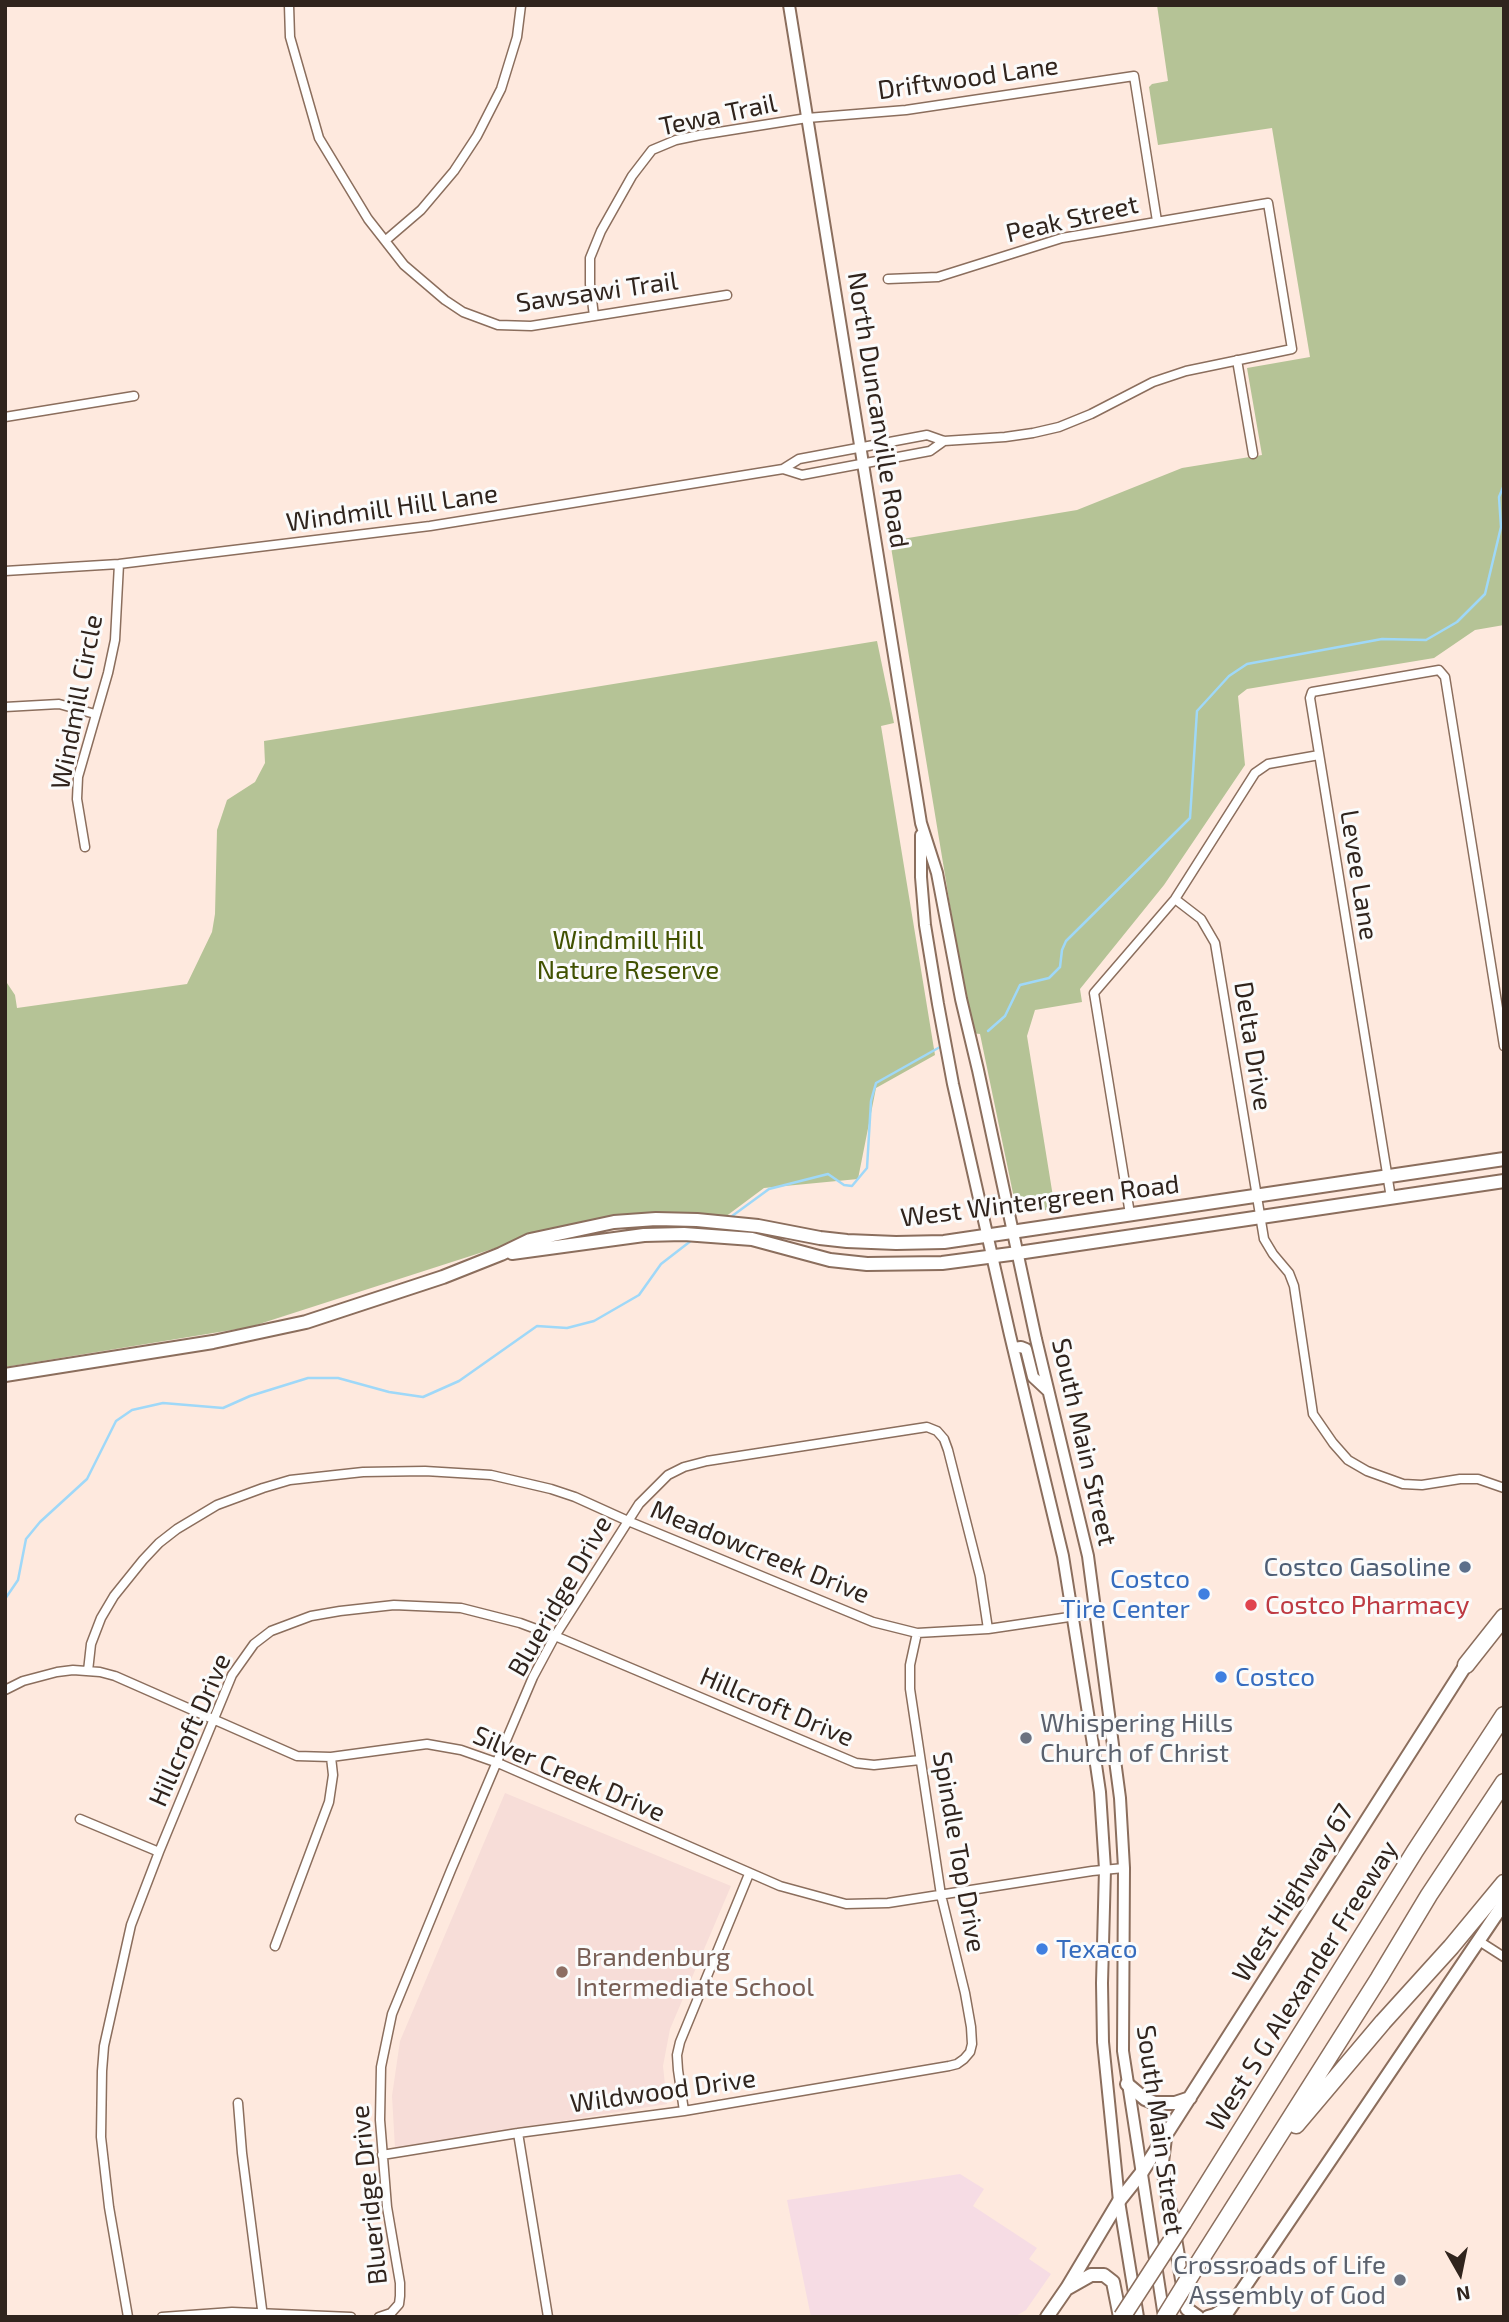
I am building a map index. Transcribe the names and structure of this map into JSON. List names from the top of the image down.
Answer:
{
  "streets": {
    "highway": ["West S G Alexander Freeway"],
    "main road": ["West Wintergreen Road", "West Highway 67"],
    "street": [
      "Driftwood Lane",
      "Tewa Trail",
      "Peak Street",
      "Sawsawi Trail",
      "North Duncanville Road",
      "Windmill Hill Lane",
      "Windmill Circle",
      "Levee Lane",
      "Delta Drive",
      "South Main Street",
      "Meadowcreek Drive",
      "Blueridge Drive",
      "Hillcroft Drive",
      "Silver Creek Drive",
      "Spindle Top Drive",
      "Wildwood Drive"
    ]
  },
  "crossings": [
    ["Driftwood Lane", "Tewa Trail"],
    ["Driftwood Lane", "Peak Street"],
    ["Driftwood Lane", "North Duncanville Road"],
    ["Tewa Trail", "Sawsawi Trail"],
    ["Tewa Trail", "North Duncanville Road"],
    ["Peak Street", "Windmill Hill Lane"],
    ["North Duncanville Road", "Windmill Hill Lane"],
    ["North Duncanville Road", "South Main Street"],
    ["Windmill Hill Lane", "Windmill Circle"],
    ["Levee Lane", "West Wintergreen Road"],
    ["Delta Drive", "West Wintergreen Road"],
    ["West Wintergreen Road", "South Main Street"],
    ["South Main Street", "Meadowcreek Drive"],
    ["South Main Street", "Silver Creek Drive"],
    ["South Main Street", "West Highway 67"],
    ["Meadowcreek Drive", "Blueridge Drive"],
    ["Meadowcreek Drive", "Silver Creek Drive"],
    ["Meadowcreek Drive", "Spindle Top Drive"],
    ["Blueridge Drive", "Hillcroft Drive"],
    ["Blueridge Drive", "Silver Creek Drive"],
    ["Blueridge Drive", "Wildwood Drive"],
    ["Hillcroft Drive", "Silver Creek Drive"],
    ["Hillcroft Drive", "Spindle Top Drive"],
    ["Silver Creek Drive", "Spindle Top Drive"],
    ["Spindle Top Drive", "Wildwood Drive"]
  ],
  "parks": ["Windmill Hill Nature Reserve"],
  "places": [
    "Costco Gasoline",
    "Costco Tire Center",
    "Costco Pharmacy",
    "Costco",
    "Whispering Hills Church of Christ",
    "Texaco",
    "Brandenburg Intermediate School",
    "Crossroads of Life Assembly of God"
  ],
  "north": "bottom"
}
